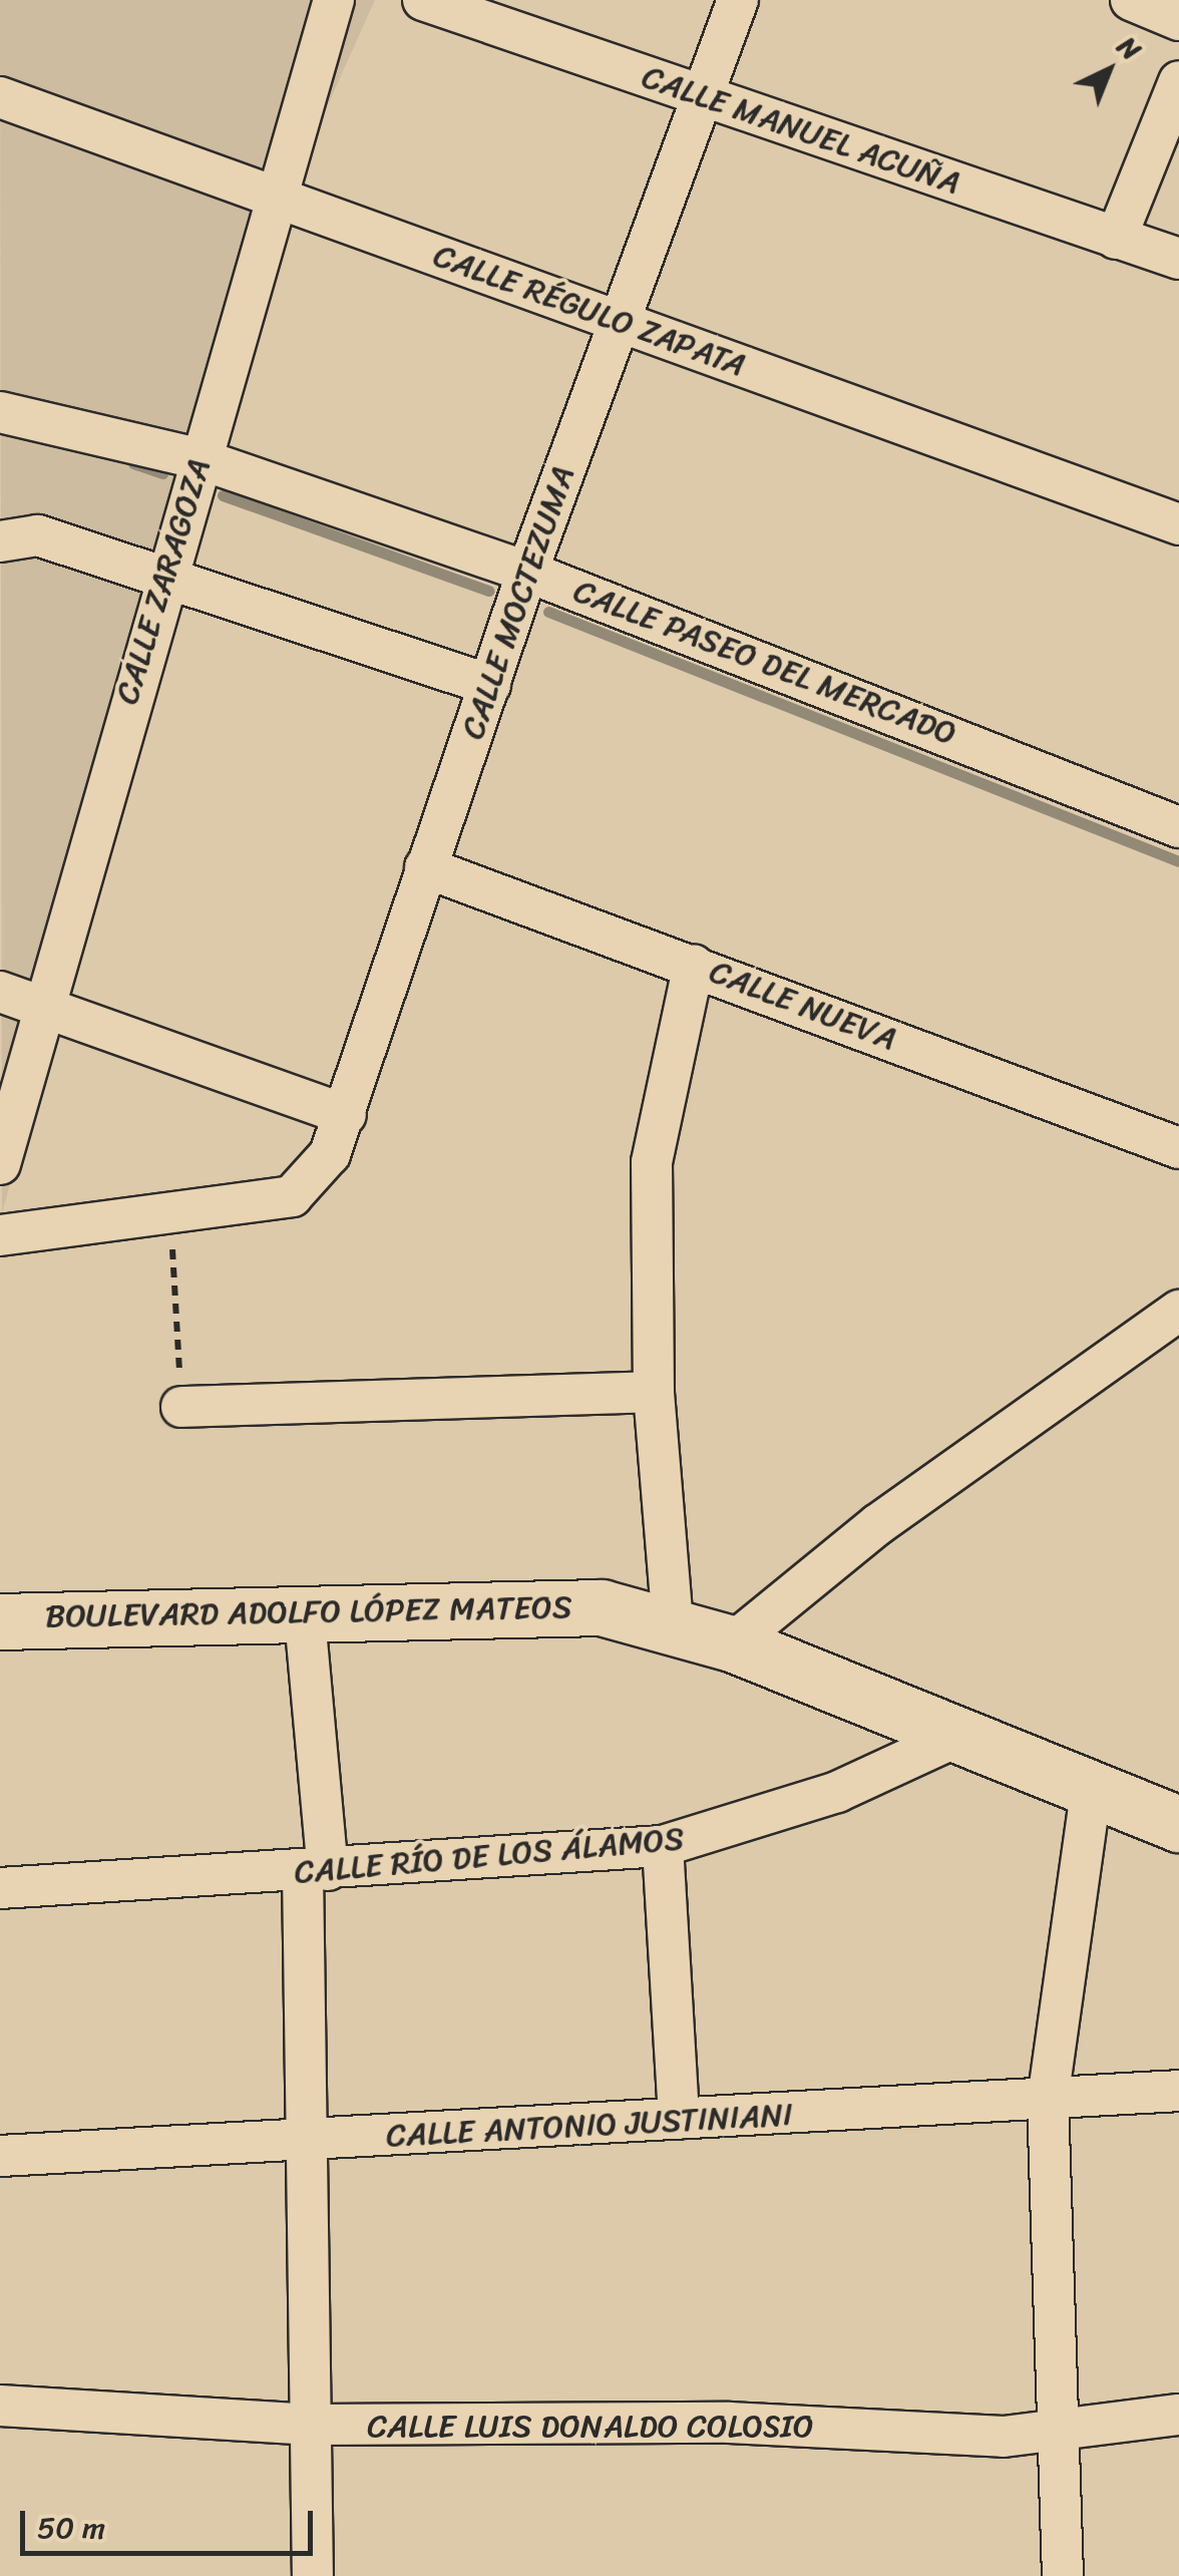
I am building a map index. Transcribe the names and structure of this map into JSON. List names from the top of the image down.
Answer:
{
  "streets": {
    "main road": ["BOULEVARD ADOLFO LÓPEZ MATEOS"],
    "street": [
      "CALLE MANUEL ACUÑA",
      "CALLE RÉGULO ZAPATA",
      "CALLE ZARAGOZA",
      "CALLE MOCTEZUMA",
      "CALLE PASEO DEL MERCADO",
      "CALLE NUEVA",
      "CALLE RÍO DE LOS ÁLAMOS",
      "CALLE ANTONIO JUSTINIANI",
      "CALLE LUIS DONALDO COLOSIO"
    ]
  },
  "crossings": [
    ["CALLE MANUEL ACUÑA", "CALLE MOCTEZUMA"],
    ["CALLE RÉGULO ZAPATA", "CALLE ZARAGOZA"],
    ["CALLE RÉGULO ZAPATA", "CALLE MOCTEZUMA"],
    ["CALLE ZARAGOZA", "CALLE PASEO DEL MERCADO"],
    ["CALLE MOCTEZUMA", "CALLE PASEO DEL MERCADO"],
    ["CALLE MOCTEZUMA", "CALLE NUEVA"],
    ["BOULEVARD ADOLFO LÓPEZ MATEOS", "CALLE RÍO DE LOS ÁLAMOS"]
  ],
  "scale_bar": "50 m",
  "north": "top right"
}
